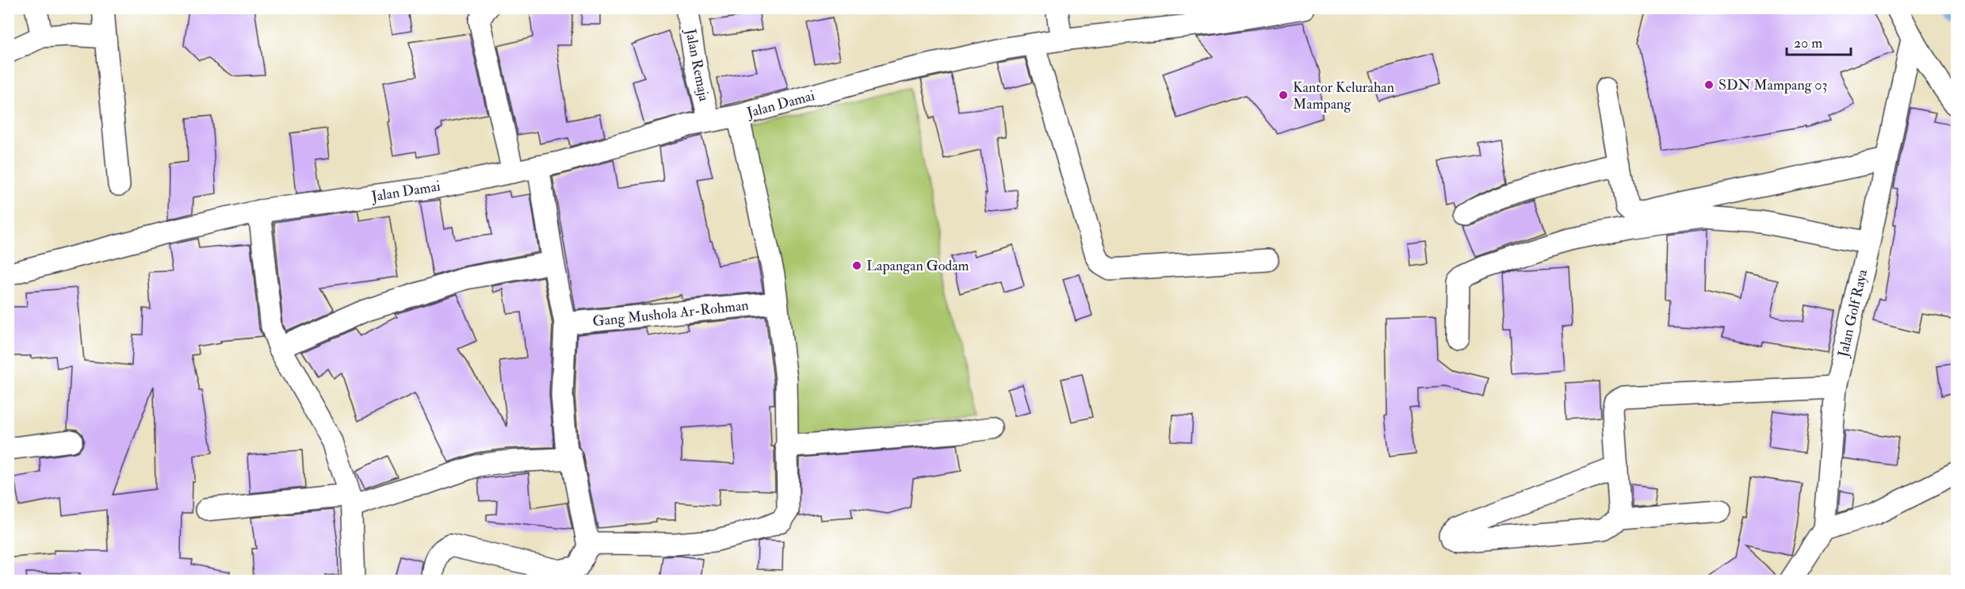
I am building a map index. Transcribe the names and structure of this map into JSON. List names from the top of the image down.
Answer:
{
  "streets": {
    "street": [
      "Jalan Remaja",
      "Jalan Damai",
      "Gang Mushola Ar-Rohman",
      "Jalan Golf Raya"
    ]
  },
  "crossings": [
    ["Jalan Remaja", "Jalan Damai"]
  ],
  "places": ["SDN Mampang 03", "Kantor Kelurahan Mampang", "Lapangan Godam"],
  "scale_bar": "20 m"
}
